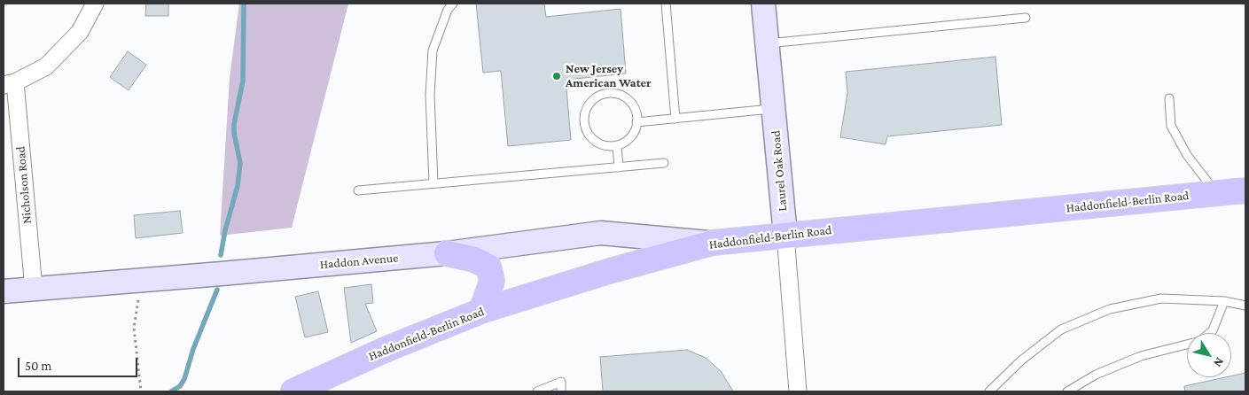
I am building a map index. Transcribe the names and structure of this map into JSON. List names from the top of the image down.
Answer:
{
  "streets": {
    "main road": ["Haddonfield-Berlin Road"],
    "street": ["Laurel Oak Road", "Nicholson Road", "Haddon Avenue"]
  },
  "crossings": [
    ["Laurel Oak Road", "Haddonfield-Berlin Road"],
    ["Nicholson Road", "Haddon Avenue"],
    ["Haddonfield-Berlin Road", "Haddon Avenue"]
  ],
  "places": ["New Jersey American Water"],
  "scale_bar": "50 m",
  "north": "bottom right"
}
